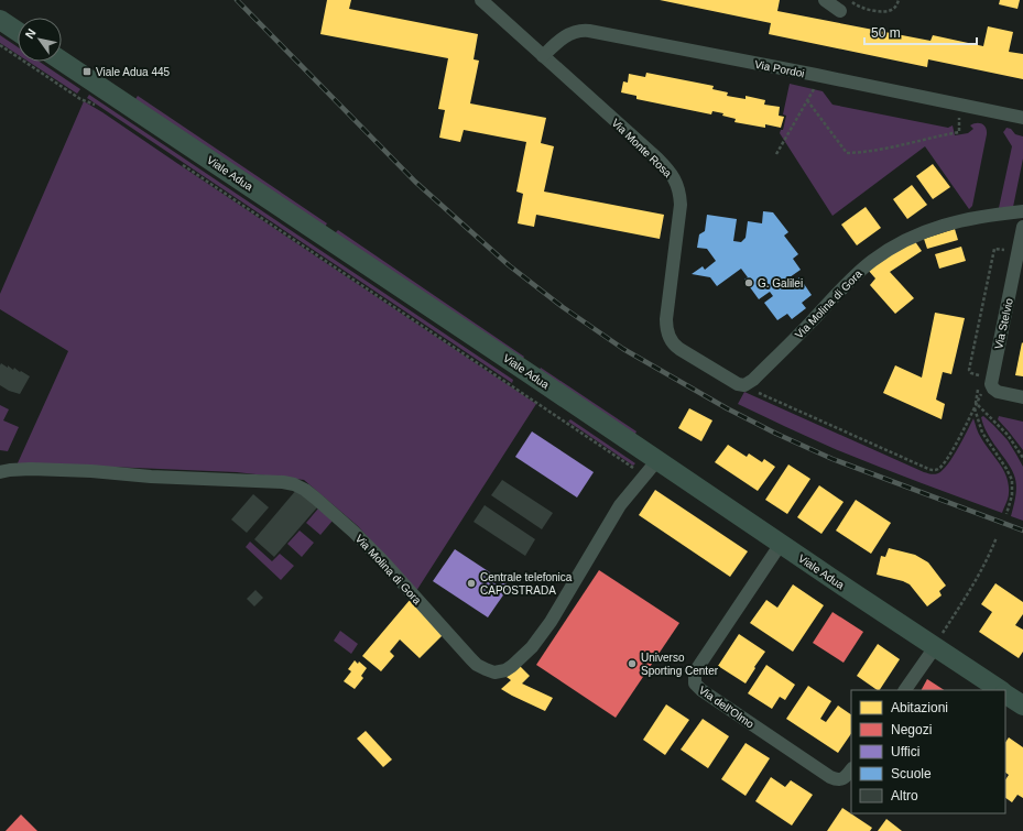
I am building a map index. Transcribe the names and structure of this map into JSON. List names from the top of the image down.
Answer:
{
  "streets": {
    "main road": ["Viale Adua"],
    "street": [
      "Via Pordoi",
      "Via Monte Rosa",
      "Via Molina di Gora",
      "Via Stelvio",
      "Via dell'Olmo"
    ]
  },
  "crossings": [
    ["Via Pordoi", "Via Monte Rosa"],
    ["Via Monte Rosa", "Via Molina di Gora"],
    ["Viale Adua", "Via Molina di Gora"],
    ["Viale Adua", "Via dell'Olmo"]
  ],
  "places": {
    "transit": ["Viale Adua 445"],
    "other": ["G. Galilei", "Centrale telefonica CAPOSTRADA", "Universo Sporting Center"]
  },
  "legend": [
    "Abitazioni",
    "Negozi",
    "Uffici",
    "Scuole",
    "Altro"
  ],
  "scale_bar": "50 m",
  "north": "top left"
}
